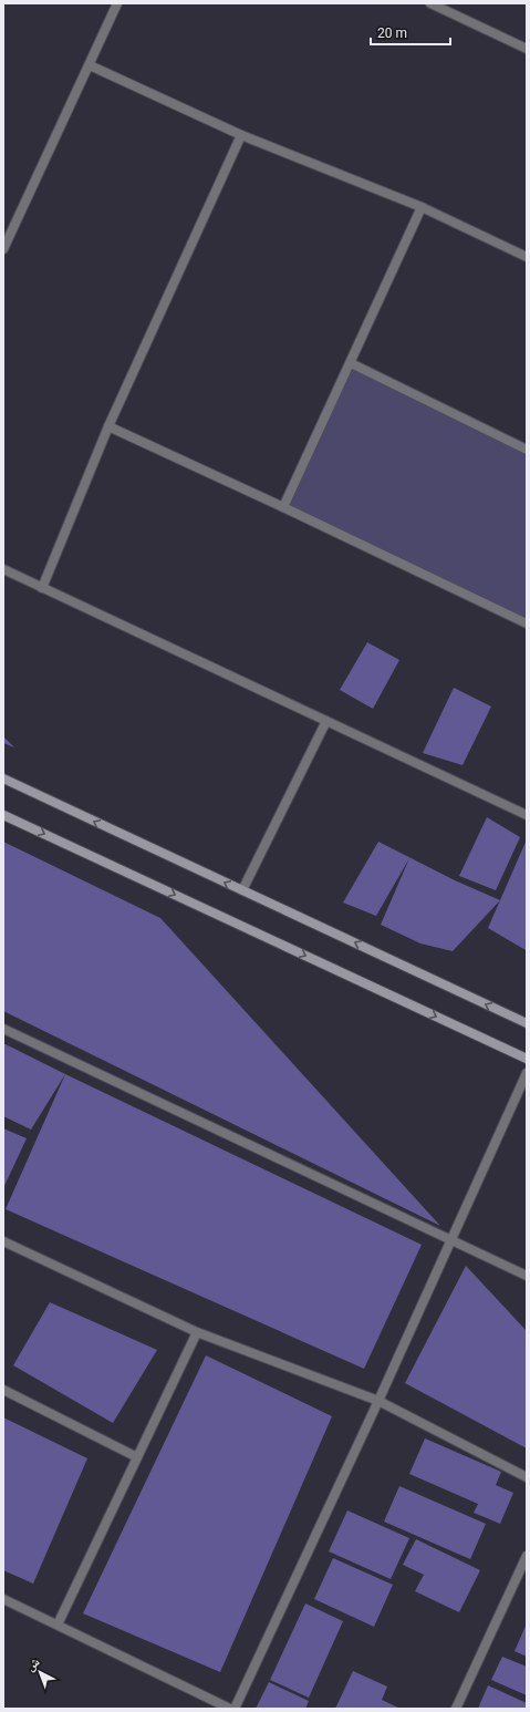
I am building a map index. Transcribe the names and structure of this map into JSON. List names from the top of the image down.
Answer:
{
  "scale_bar": "20 m",
  "north": "top left"
}
